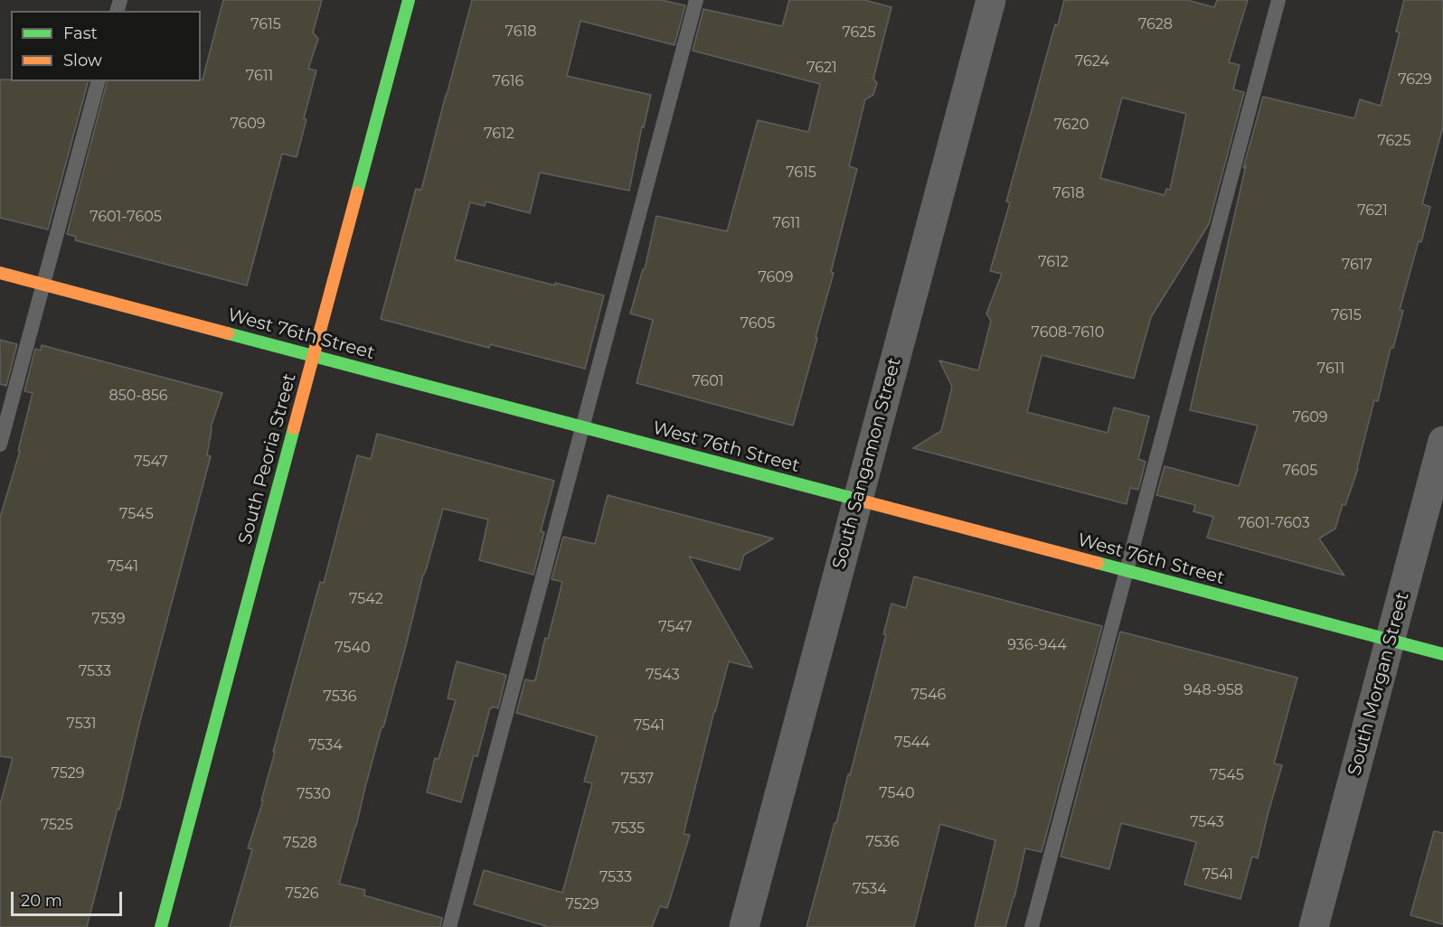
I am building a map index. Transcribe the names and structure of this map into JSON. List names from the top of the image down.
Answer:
{
  "streets": {
    "street": [
      "West 76th Street",
      "South Peoria Street",
      "South Sangamon Street",
      "South Morgan Street"
    ]
  },
  "crossings": [
    ["West 76th Street", "South Peoria Street"],
    ["West 76th Street", "South Sangamon Street"],
    ["West 76th Street", "South Morgan Street"]
  ],
  "house_numbers": [
    "7615",
    "7628",
    "7618",
    "7625",
    "7624",
    "7621",
    "7611",
    "7629",
    "7616",
    "7609",
    "7620",
    "7612",
    "7625",
    "7615",
    "7618",
    "7621",
    "7601-7605",
    "7611",
    "7612",
    "7617",
    "7609",
    "7615",
    "7605",
    "7608-7610",
    "7611",
    "7601",
    "850-856",
    "7609",
    "7547",
    "7605",
    "7545",
    "7601-7603",
    "7541",
    "7542",
    "7539",
    "7547",
    "936-944",
    "7540",
    "7533",
    "7543",
    "948-958",
    "7546",
    "7536",
    "7531",
    "7541",
    "7544",
    "7534",
    "7529",
    "7545",
    "7537",
    "7540",
    "7530",
    "7543",
    "7525",
    "7535",
    "7536",
    "7528",
    "7541",
    "7533",
    "7534",
    "7526",
    "7529"
  ],
  "legend": ["Fast", "Slow"],
  "scale_bar": "20 m"
}
